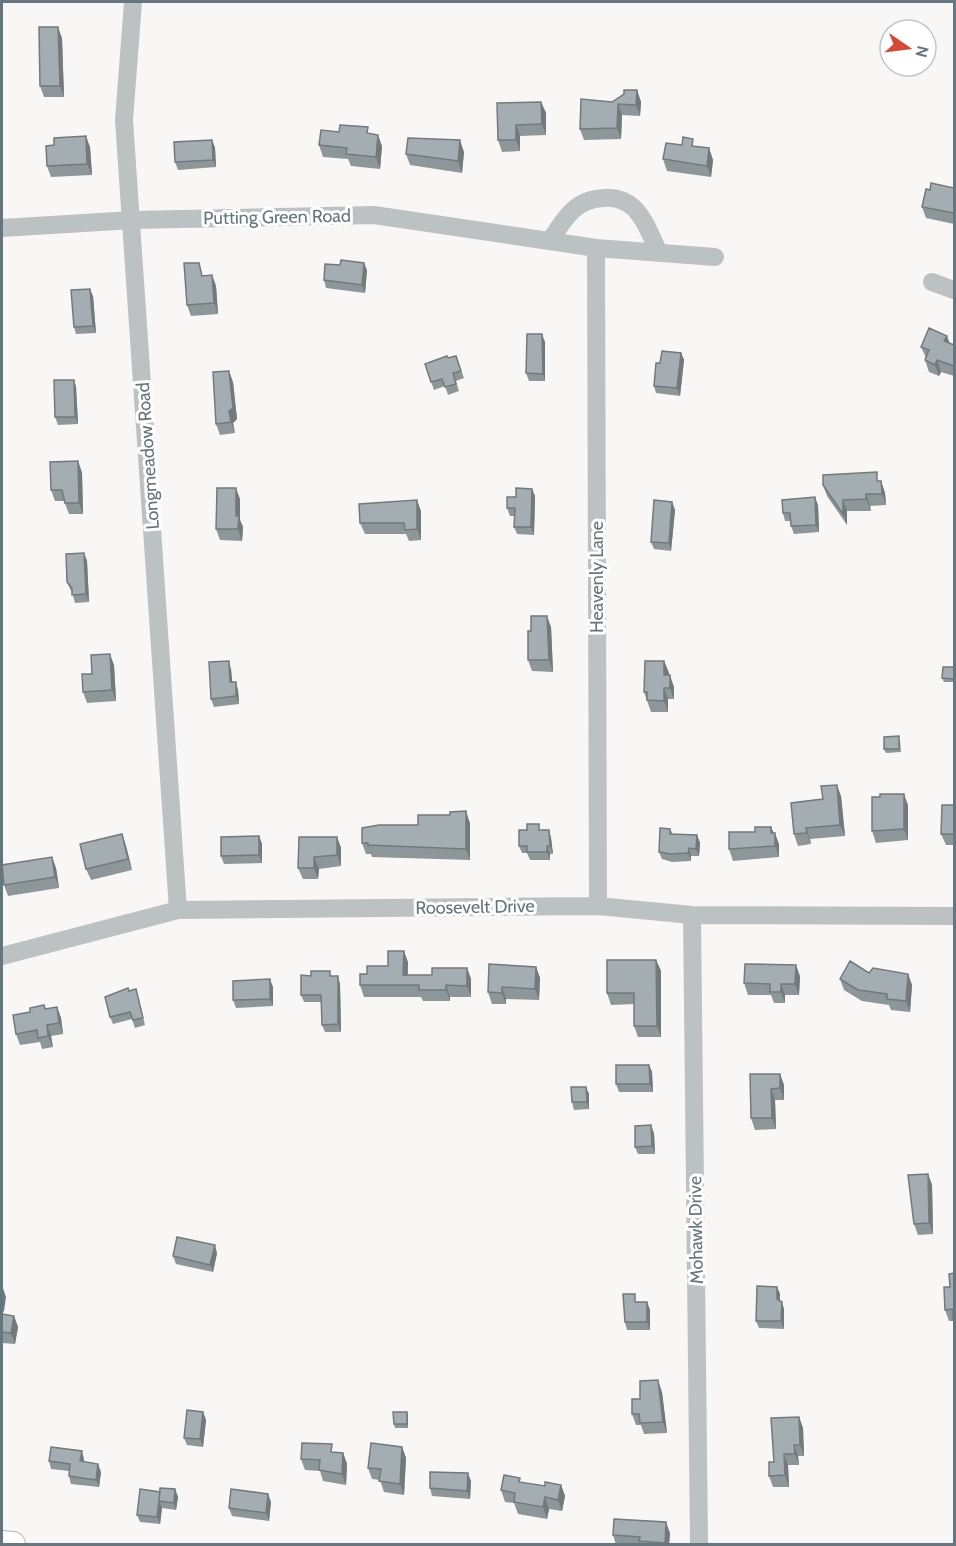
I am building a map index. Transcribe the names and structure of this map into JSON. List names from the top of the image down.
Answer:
{
  "streets": {
    "street": [
      "Putting Green Road",
      "Longmeadow Road",
      "Heavenly Lane",
      "Roosevelt Drive",
      "Mohawk Drive"
    ]
  },
  "crossings": [
    ["Putting Green Road", "Longmeadow Road"],
    ["Putting Green Road", "Heavenly Lane"],
    ["Longmeadow Road", "Roosevelt Drive"],
    ["Heavenly Lane", "Roosevelt Drive"],
    ["Roosevelt Drive", "Mohawk Drive"]
  ],
  "north": "right"
}
